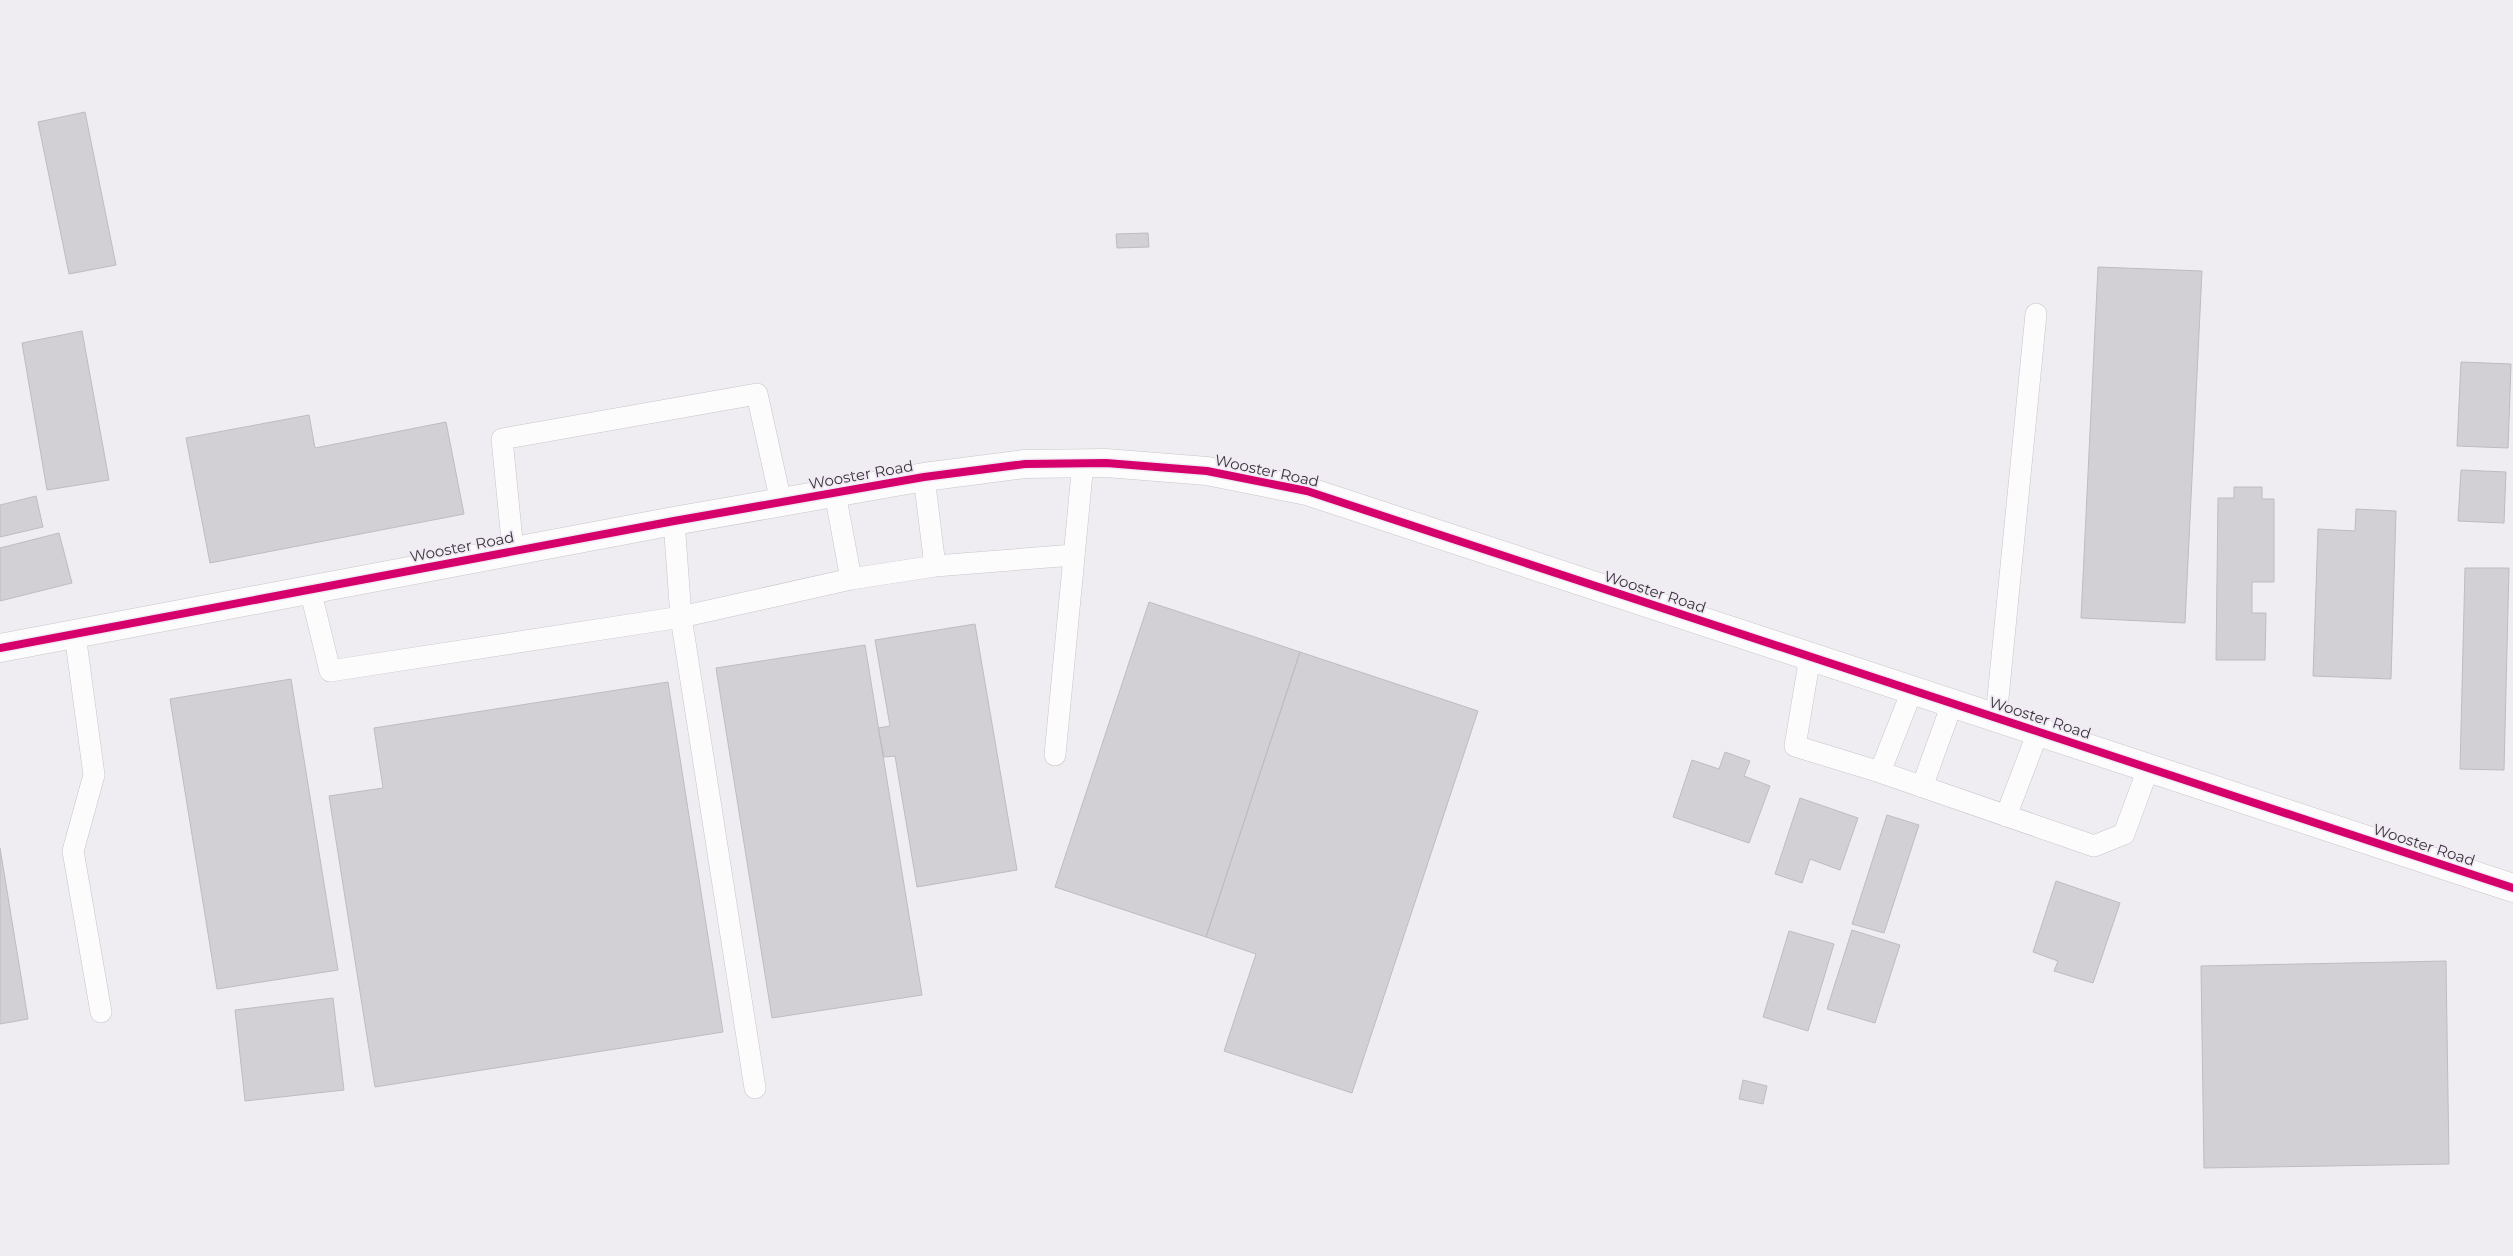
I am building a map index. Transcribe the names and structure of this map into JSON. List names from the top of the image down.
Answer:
{
  "streets": {
    "street": ["Wooster Road"]
  }
}
